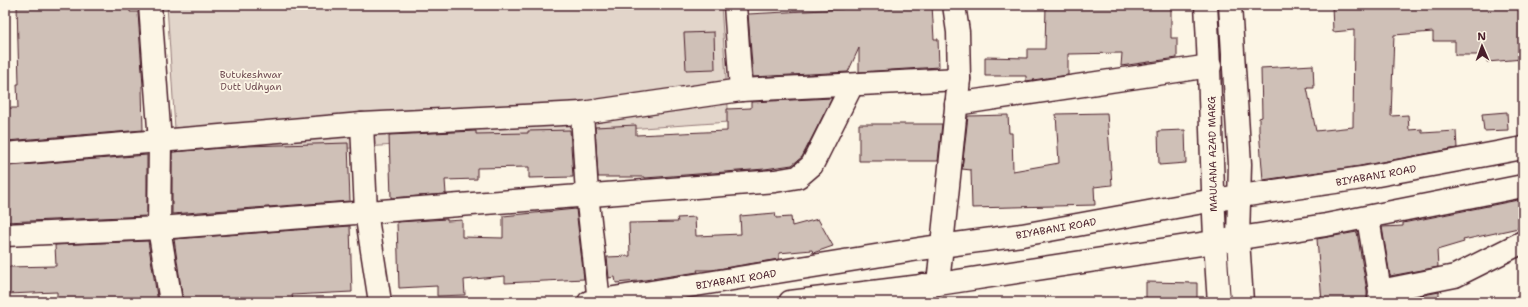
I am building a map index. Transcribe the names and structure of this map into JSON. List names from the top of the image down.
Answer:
{
  "streets": {
    "street": ["MAULANA AZAD MARG", "BIYABANI ROAD"]
  },
  "crossings": [
    ["MAULANA AZAD MARG", "BIYABANI ROAD"]
  ],
  "parks": ["Butukeshwar Dutt Udhyan"],
  "north": "top"
}
